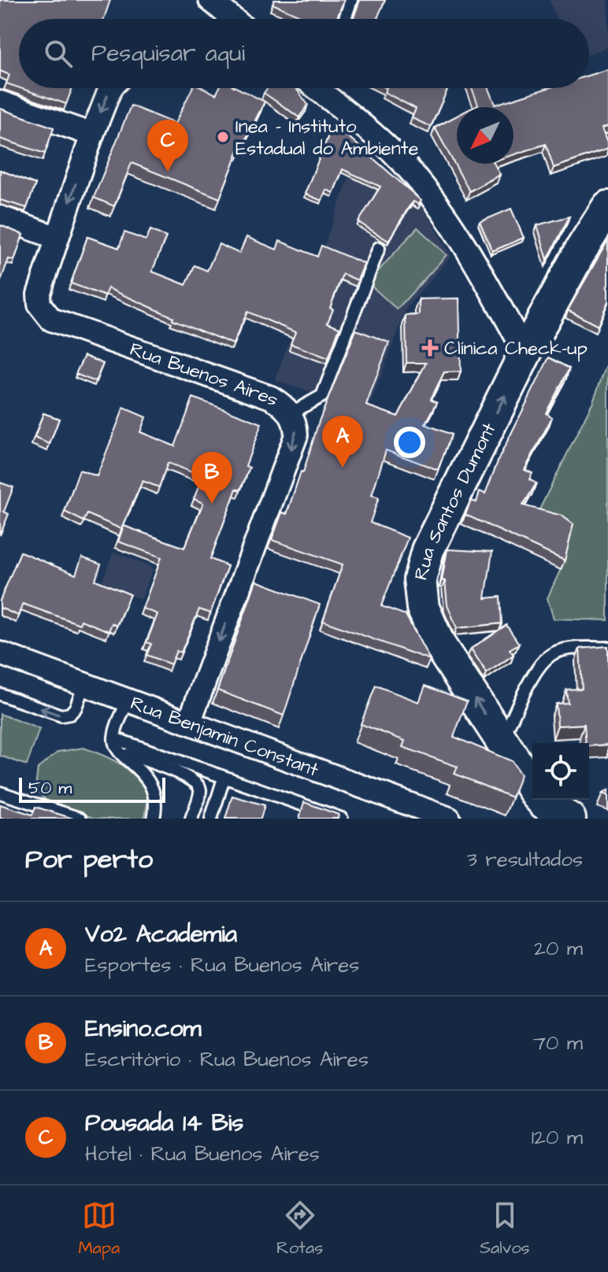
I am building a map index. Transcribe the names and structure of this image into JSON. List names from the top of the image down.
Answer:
{
  "streets": {
    "main road": ["Rua Santos Dumont"],
    "street": ["Rua Buenos Aires", "Rua Benjamin Constant"]
  },
  "crossings": [
    ["Rua Buenos Aires", "Rua Benjamin Constant"]
  ],
  "one_way": ["Rua Buenos Aires", "Rua Santos Dumont"],
  "places": {
    "other": ["Inea - Instituto Estadual do Ambiente"],
    "health": ["Clínica Check-up"]
  },
  "scale_bar": "50 m",
  "north": "bottom left",
  "page": {
    "search": "Pesquisar aqui",
    "pins": ["C", "A", "B"],
    "scale": "50 m",
    "heading": ["Por perto", "3 resultados"],
    "list": [
      {
        "mark": "A",
        "name": "Vo2 Academia",
        "note": "Esportes · Rua Buenos Aires",
        "value": "20 m"
      },
      {
        "mark": "B",
        "name": "Ensino.com",
        "note": "Escritório · Rua Buenos Aires",
        "value": "70 m"
      },
      {
        "mark": "C",
        "name": "Pousada 14 Bis",
        "note": "Hotel · Rua Buenos Aires",
        "value": "120 m"
      }
    ],
    "nav": ["Mapa", "Rotas", "Salvos"]
  }
}
